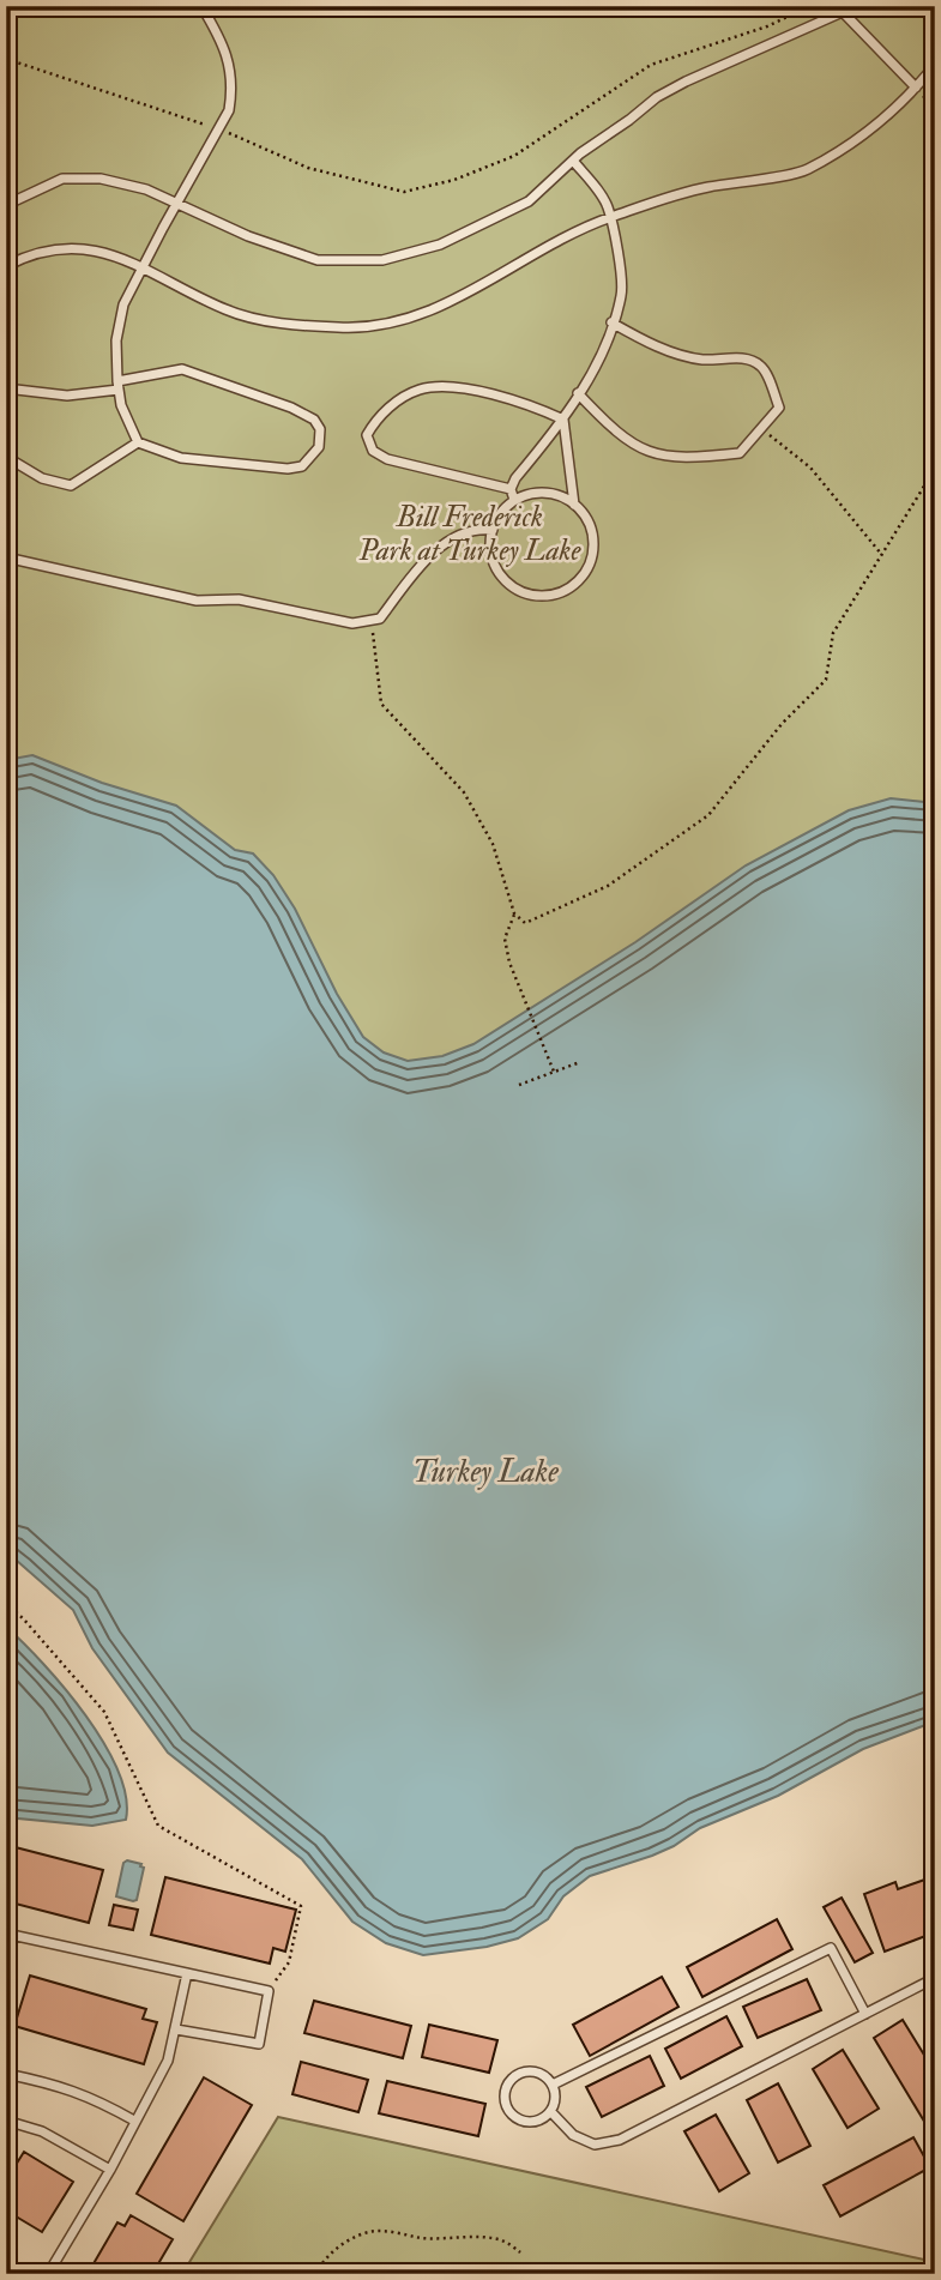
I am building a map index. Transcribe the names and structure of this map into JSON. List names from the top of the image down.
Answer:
{
  "water": ["Turkey Lake"],
  "parks": ["Bill Frederick Park at Turkey Lake"]
}
